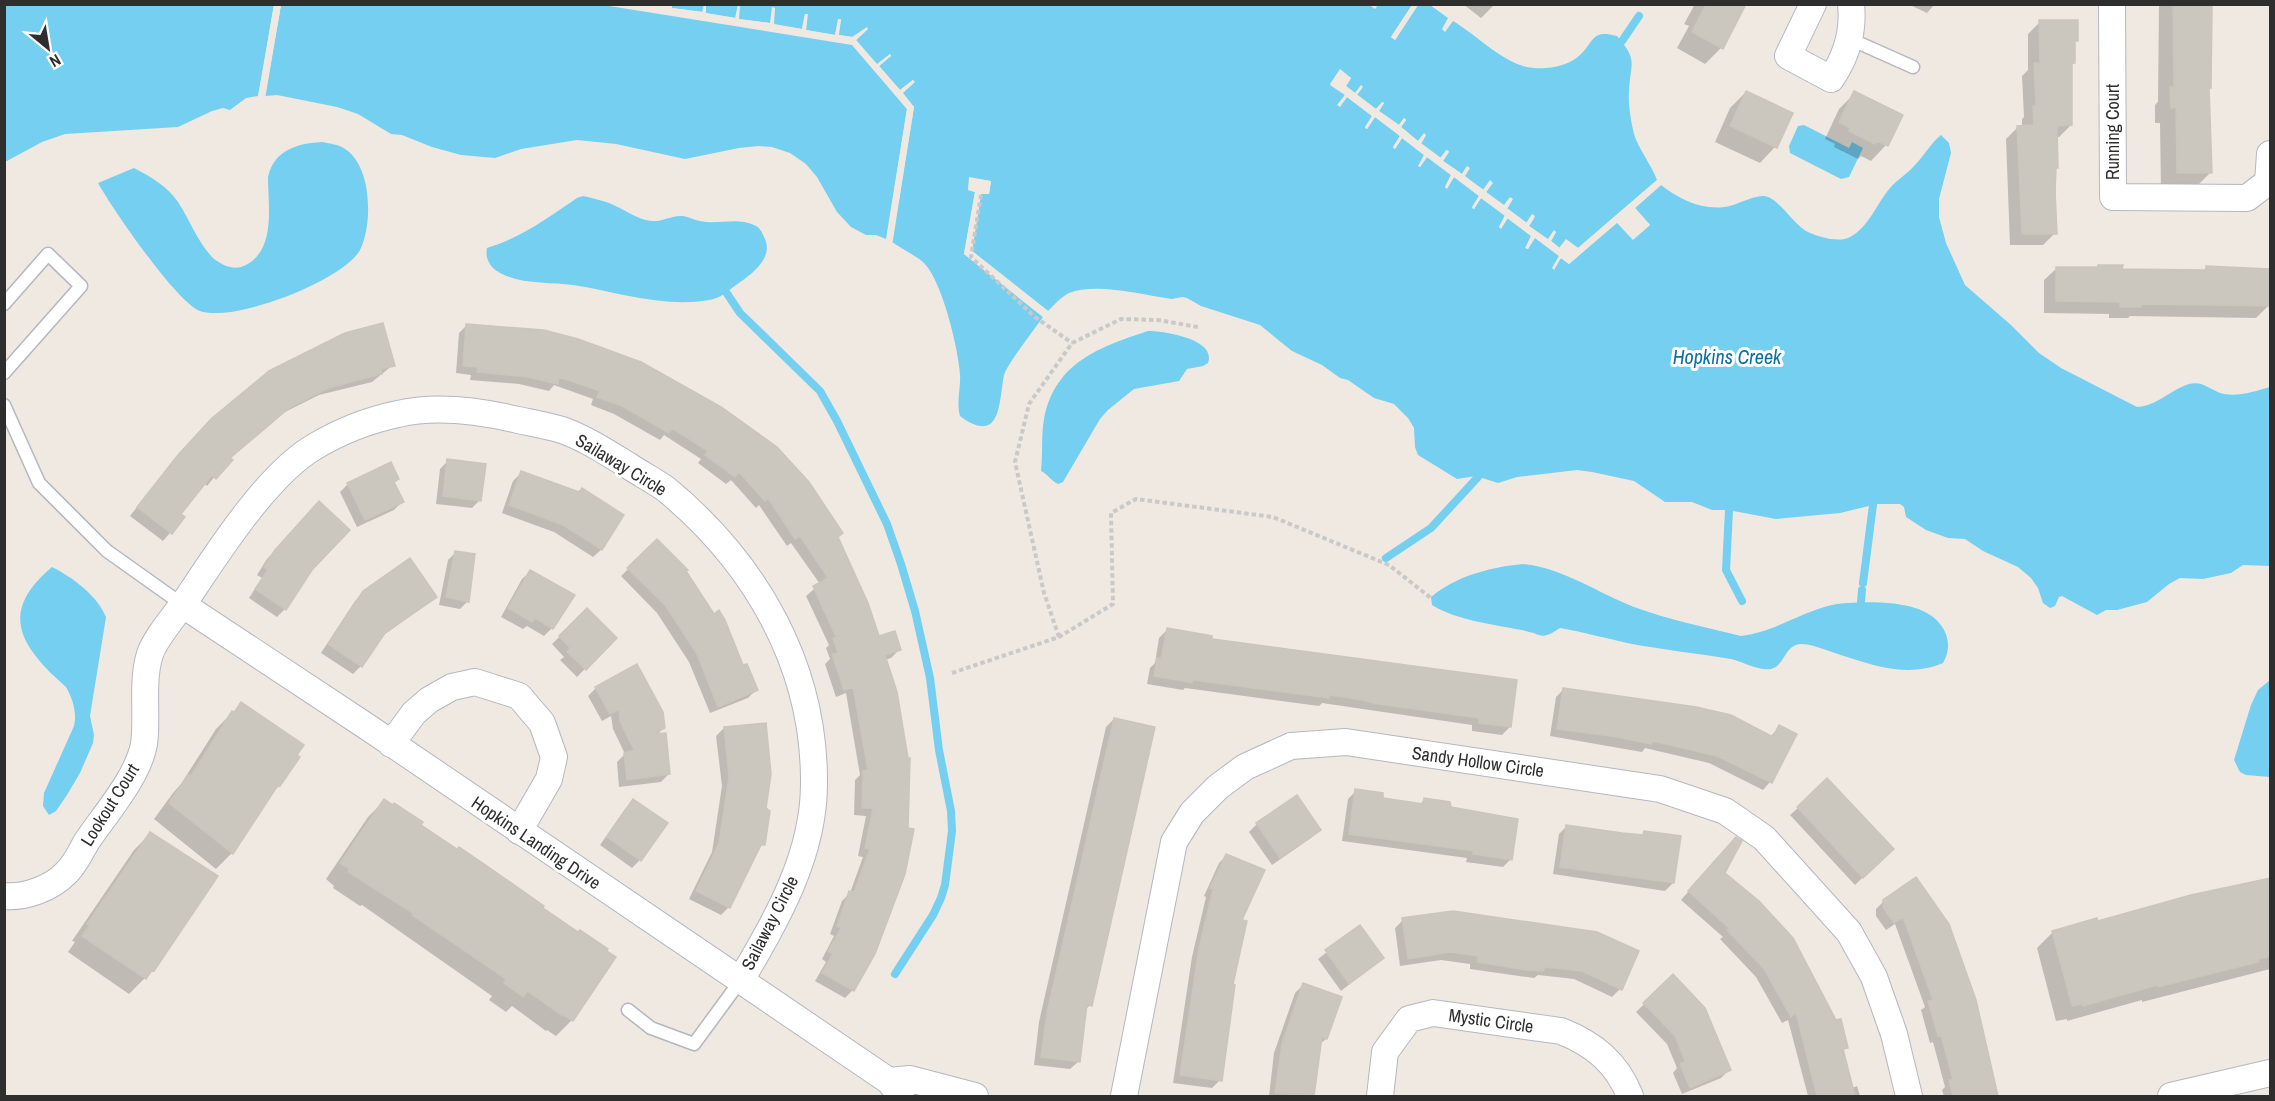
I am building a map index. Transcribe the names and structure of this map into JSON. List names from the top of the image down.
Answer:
{
  "streets": {
    "street": [
      "Running Court",
      "Sailaway Circle",
      "Sandy Hollow Circle",
      "Lookout Court",
      "Hopkins Landing Drive",
      "Mystic Circle"
    ]
  },
  "crossings": [
    ["Sailaway Circle", "Lookout Court"],
    ["Sailaway Circle", "Hopkins Landing Drive"],
    ["Lookout Court", "Hopkins Landing Drive"]
  ],
  "water": ["Hopkins Creek"],
  "north": "bottom right"
}
